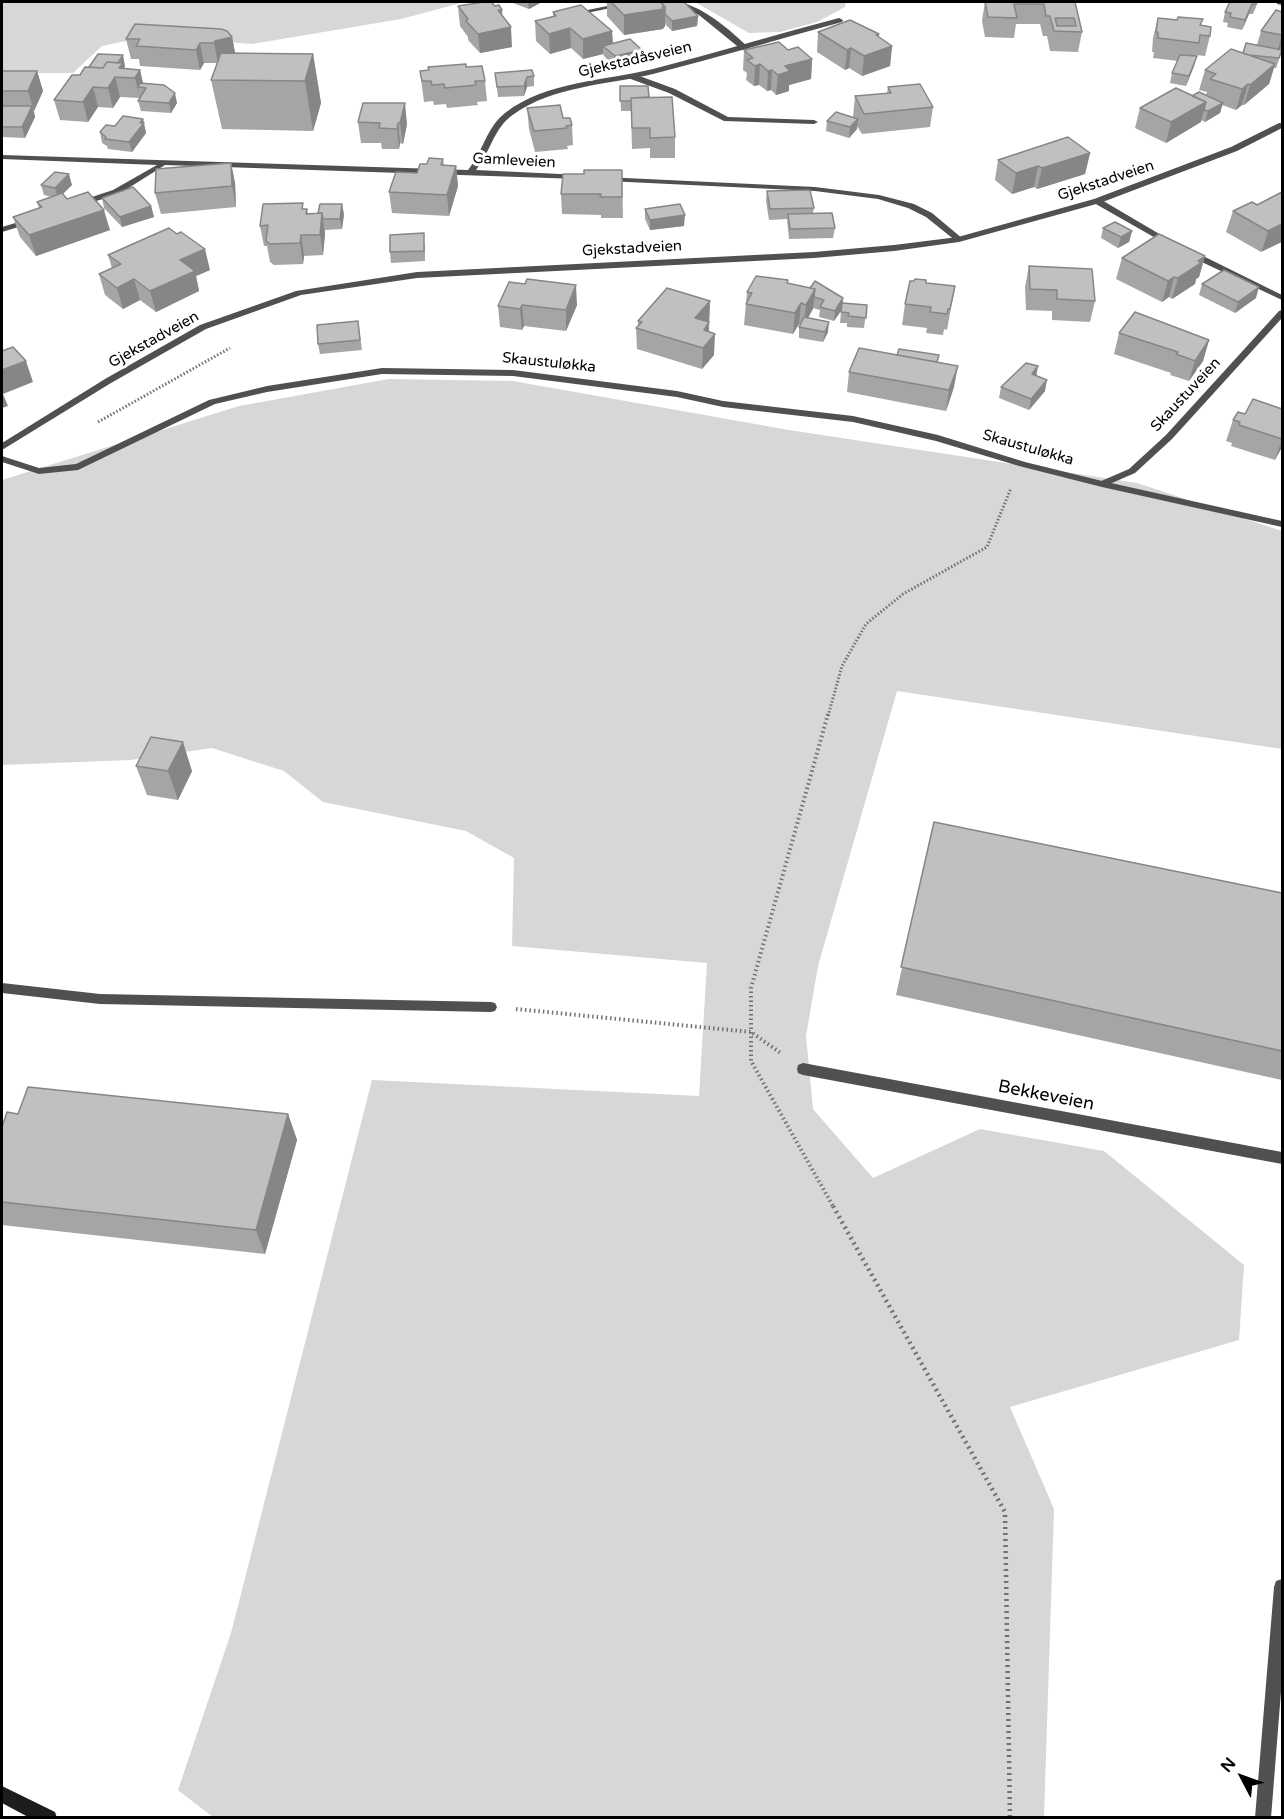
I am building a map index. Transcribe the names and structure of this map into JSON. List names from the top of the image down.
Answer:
{
  "streets": {
    "street": [
      "Gjekstadåsveien",
      "Gamleveien",
      "Gjekstadveien",
      "Skaustuløkka",
      "Skaustuveien",
      "Bekkeveien"
    ]
  },
  "crossings": [
    ["Gjekstadåsveien", "Gamleveien"],
    ["Skaustuløkka", "Skaustuveien"]
  ],
  "north": "top left"
}
